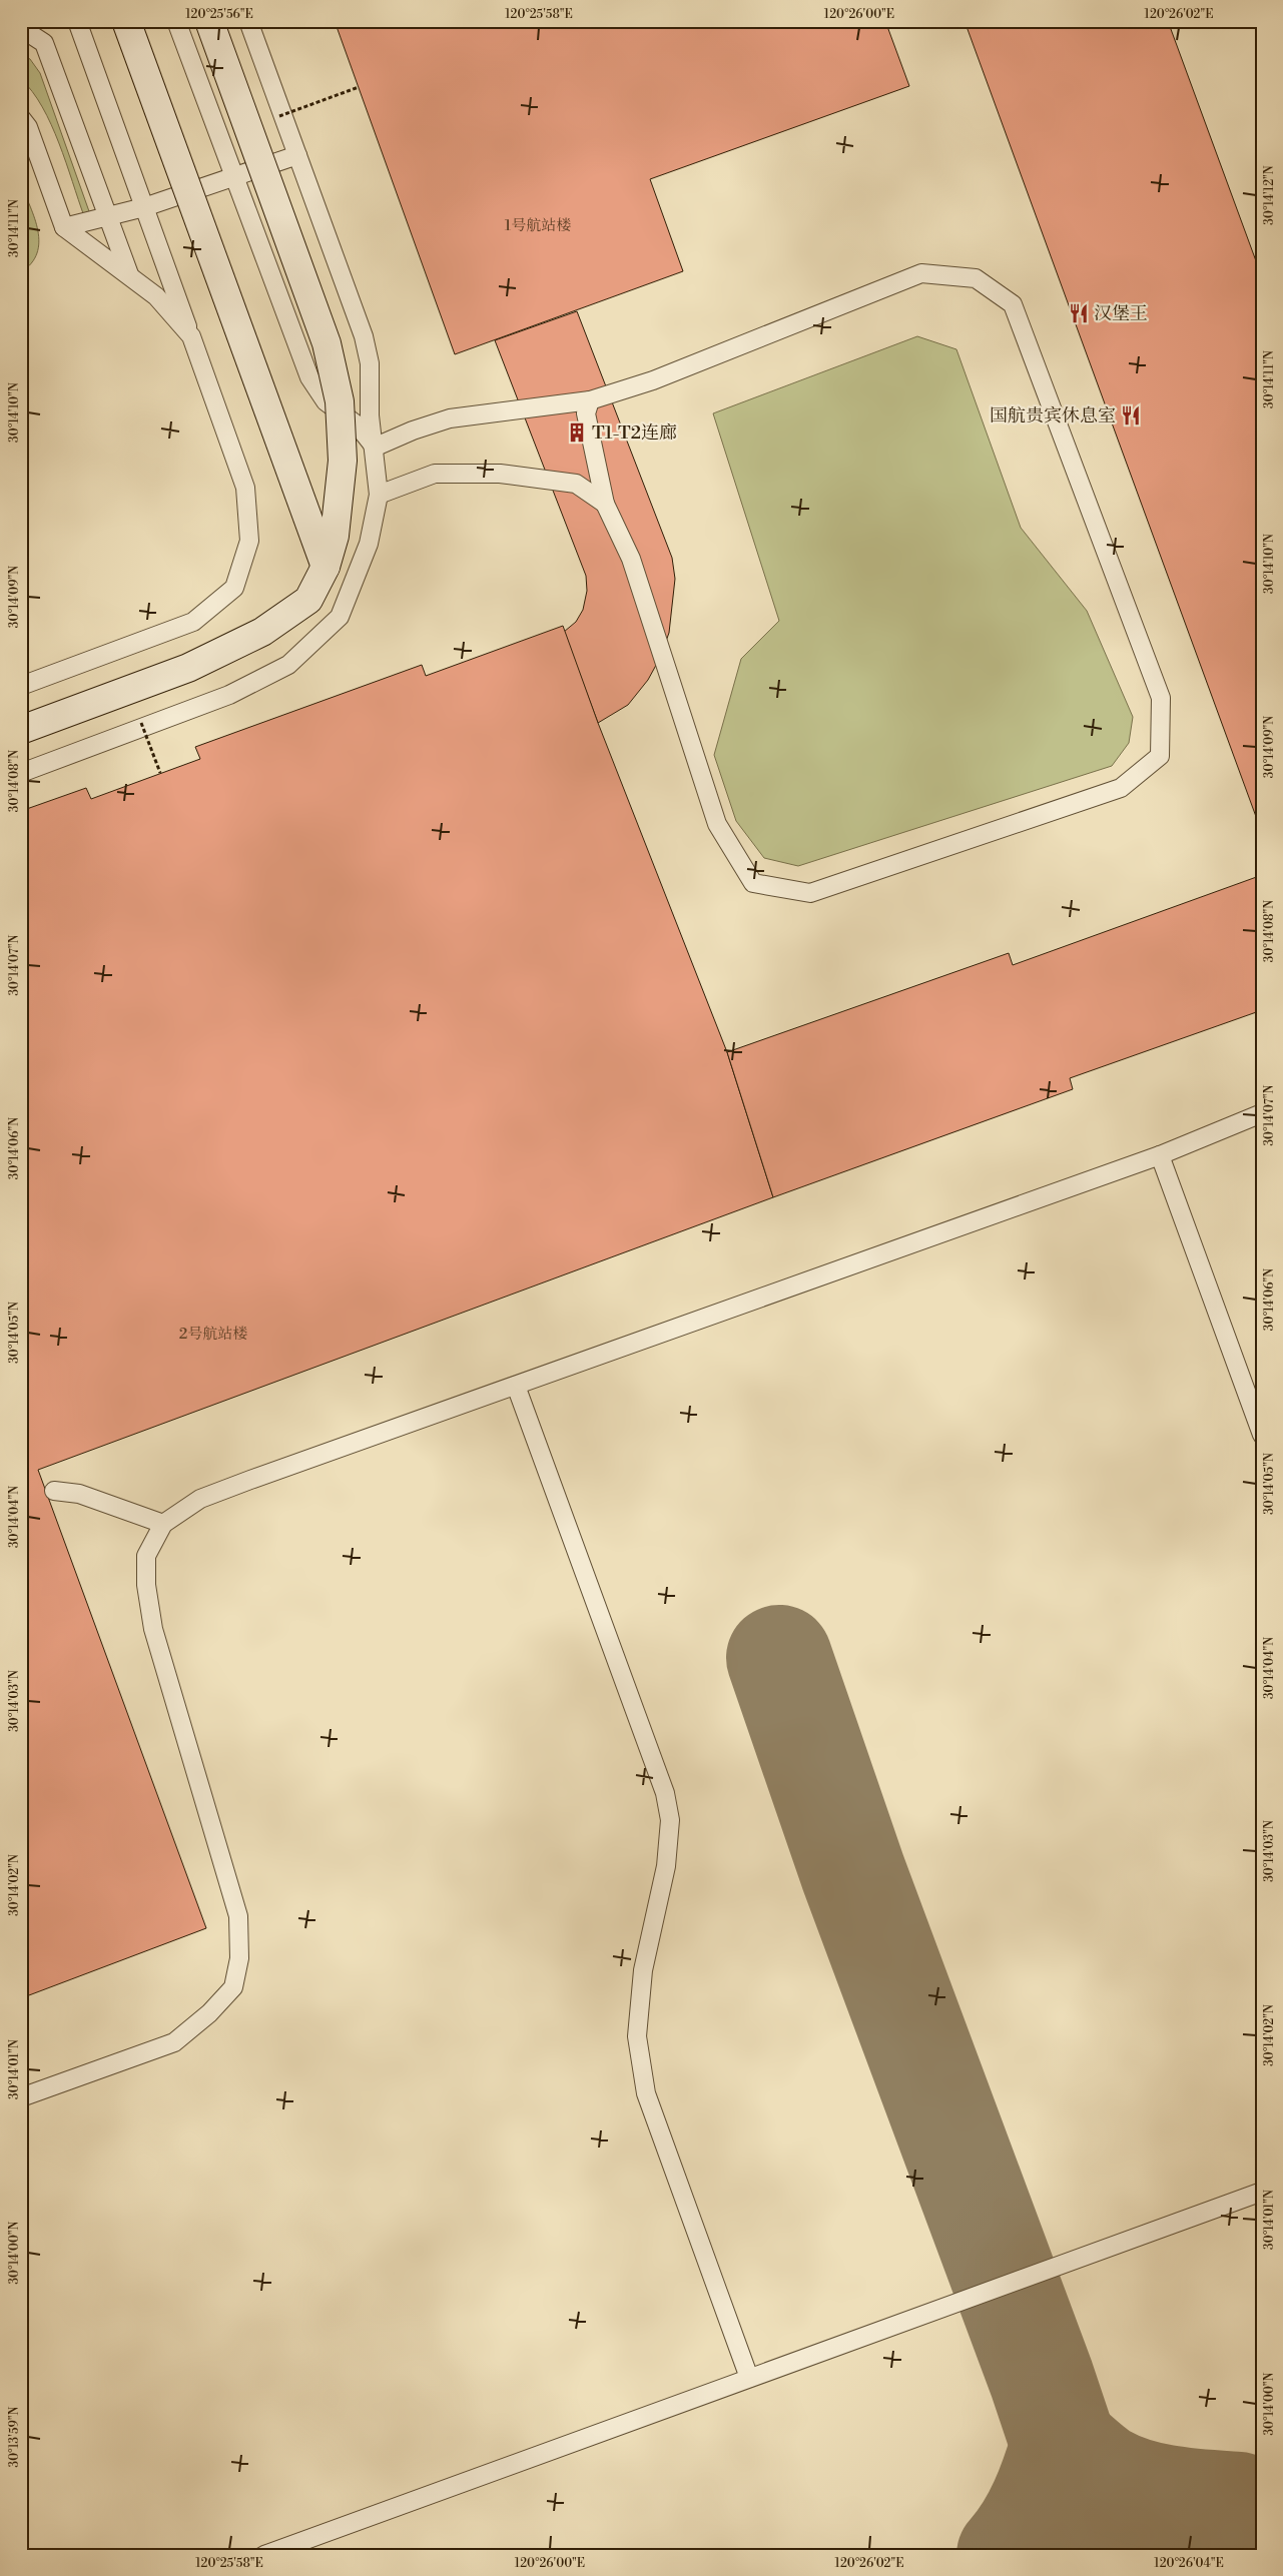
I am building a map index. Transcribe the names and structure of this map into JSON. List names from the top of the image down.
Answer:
{
  "places": {
    "restaurant": ["汉堡王", "国航贵宾休息室"],
    "building": ["T1-T2连廊"]
  },
  "house_numbers": ["1号航站楼", "2号航站楼"],
  "coordinates": [
    "120°25'56\"E",
    "120°25'58\"E",
    "120°26'00\"E",
    "120°26'02\"E",
    "30°14'12\"N",
    "30°14'11\"N",
    "30°14'10\"N",
    "30°14'09\"N",
    "30°14'08\"N",
    "30°14'07\"N",
    "30°14'06\"N",
    "30°14'05\"N",
    "30°14'04\"N",
    "30°14'03\"N",
    "30°14'02\"N",
    "30°14'01\"N",
    "30°14'00\"N",
    "30°13'59\"N",
    "120°26'04\"E"
  ]
}
